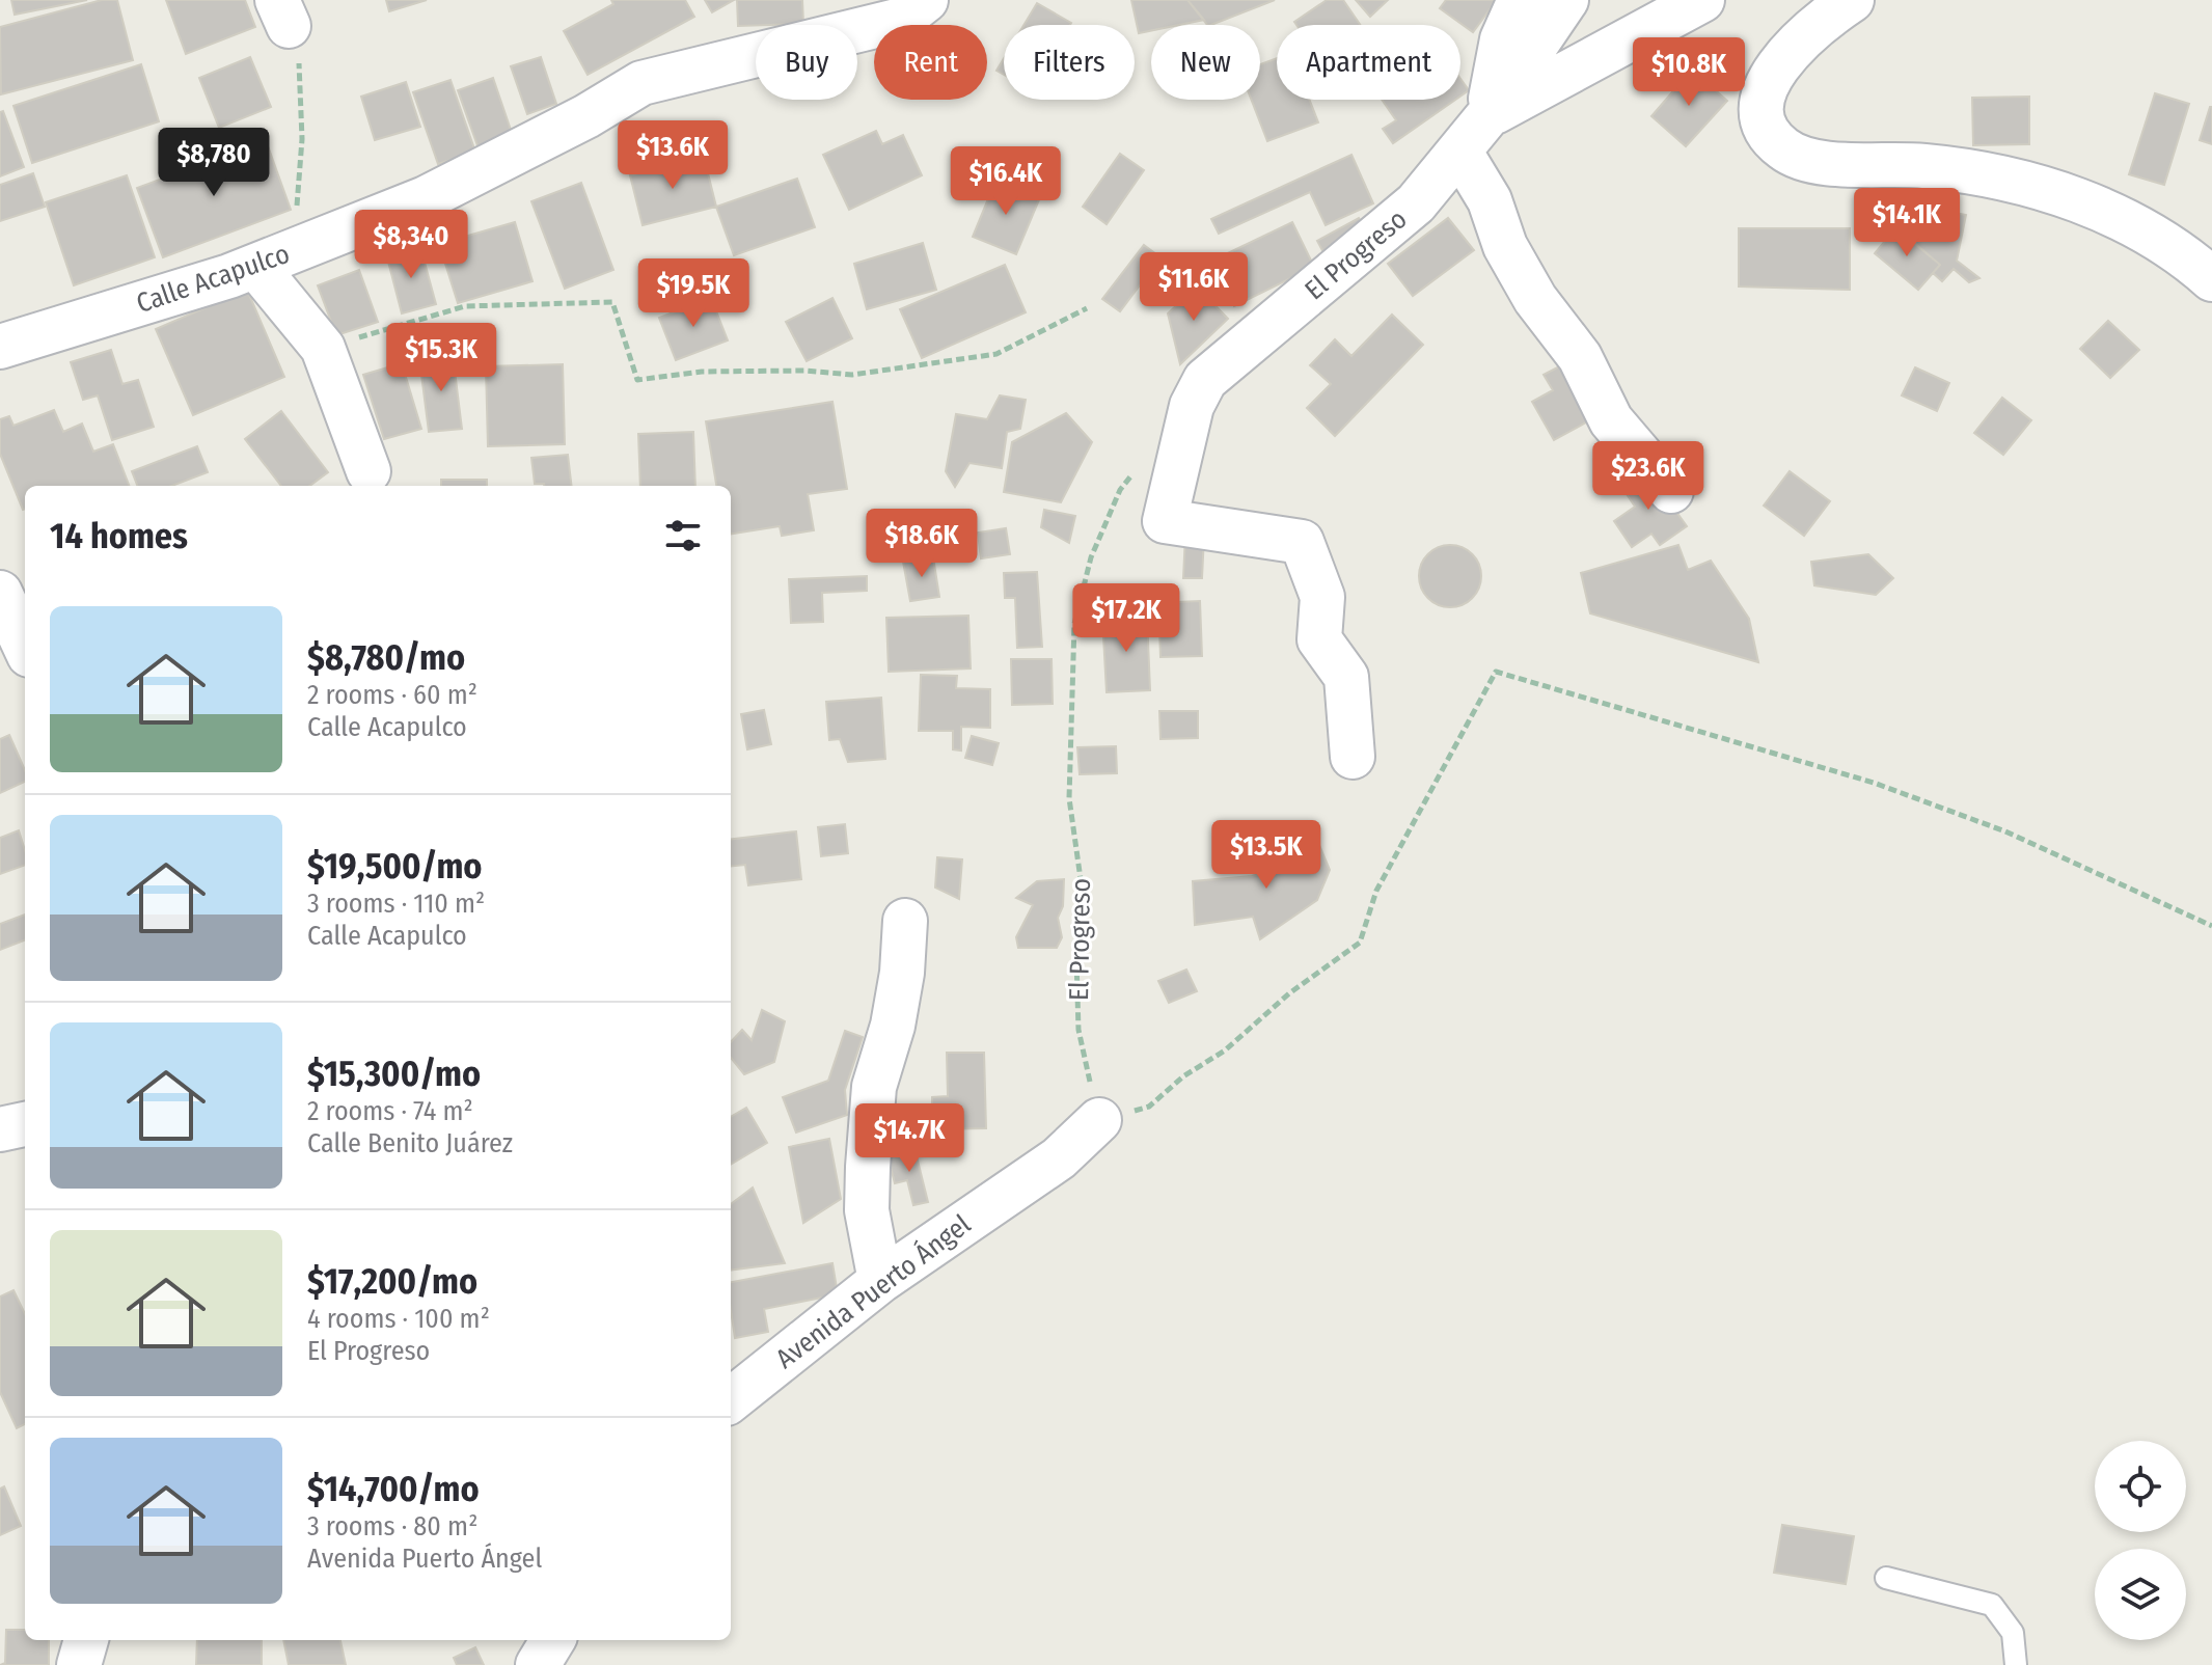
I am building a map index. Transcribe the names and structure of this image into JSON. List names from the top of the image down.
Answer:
{
  "streets": {
    "street": ["El Progreso", "Calle Acapulco", "Avenida Puerto Ángel"]
  },
  "crossings": [
    ["El Progreso", "Avenida Puerto Ángel"]
  ],
  "page": {
    "chip": [
      "Buy",
      "Rent",
      "Filters",
      "New",
      "Apartment"
    ],
    "price": [
      "$10.8K",
      "$13.6K",
      "$8,780",
      "$16.4K",
      "$14.1K",
      "$8,340",
      "$11.6K",
      "$19.5K",
      "$15.3K",
      "$23.6K",
      "$18.6K",
      "$17.2K",
      "$13.5K",
      "$14.7K"
    ],
    "heading": "14 homes",
    "list": [
      {
        "name": "$8,780/mo",
        "note": "2 rooms · 60 m² · Calle Acapulco"
      },
      {
        "name": "$19,500/mo",
        "note": "3 rooms · 110 m² · Calle Acapulco"
      },
      {
        "name": "$15,300/mo",
        "note": "2 rooms · 74 m² · Calle Benito Juárez"
      },
      {
        "name": "$17,200/mo",
        "note": "4 rooms · 100 m² · El Progreso"
      },
      {
        "name": "$14,700/mo",
        "note": "3 rooms · 80 m² · Avenida Puerto Ángel"
      }
    ]
  }
}
